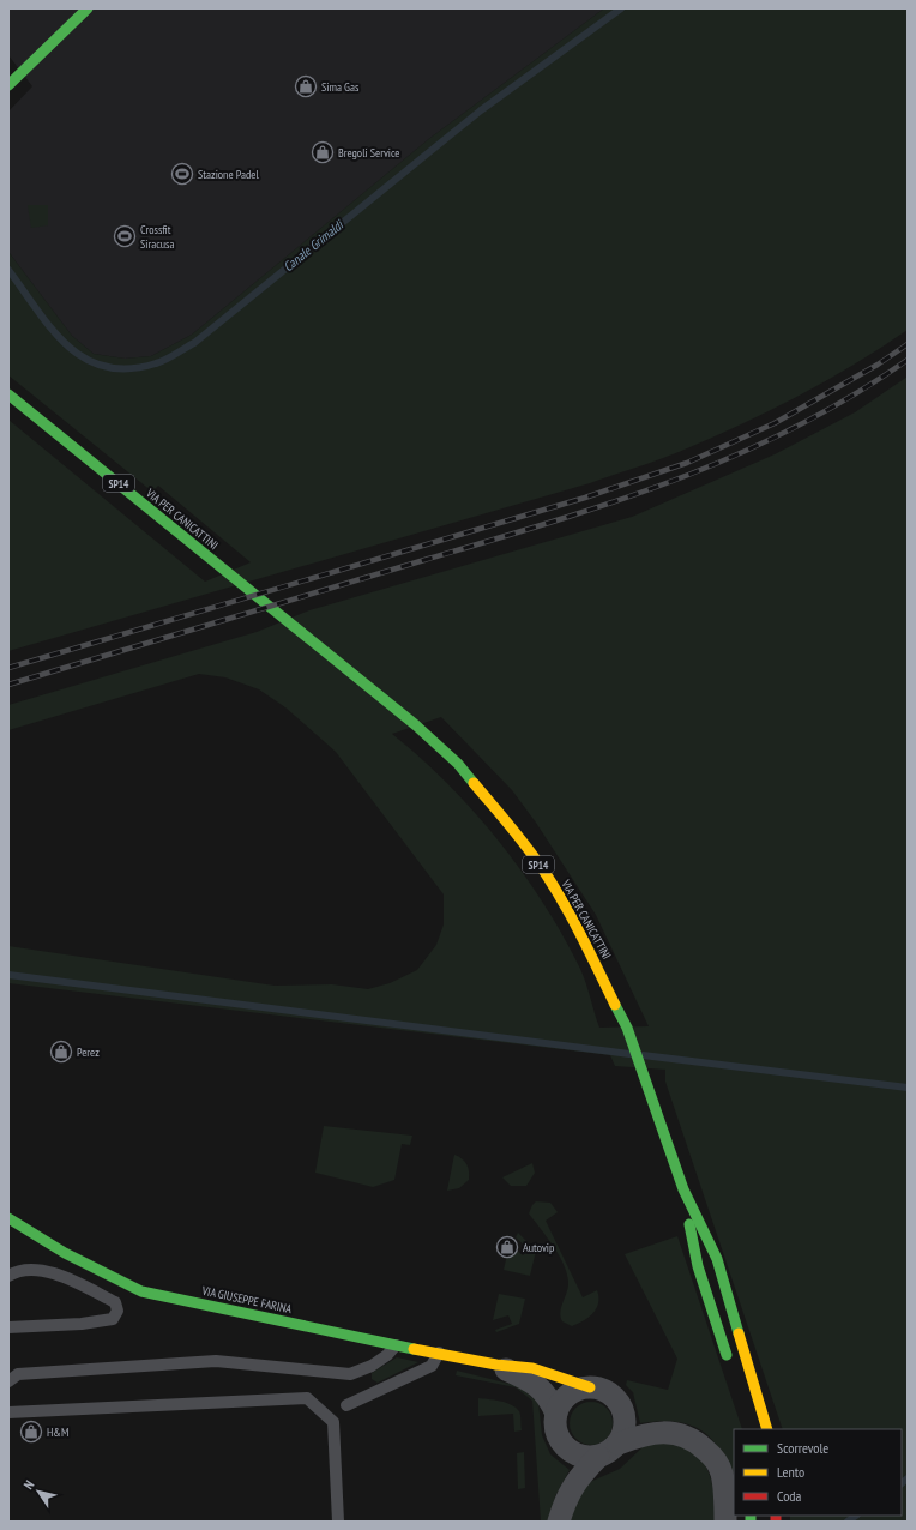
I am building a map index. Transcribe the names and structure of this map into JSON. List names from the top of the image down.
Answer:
{
  "streets": {
    "main road": ["SP14", "VIA PER CANICATTINI", "VIA GIUSEPPE FARINA"]
  },
  "water": ["Canale Grimaldi"],
  "places": {
    "shop": [
      "Sima Gas",
      "Bregoli Service",
      "Perez",
      "Autovip",
      "H&M"
    ],
    "sports": ["Stazione Padel", "Crossfit Siracusa"]
  },
  "legend": ["Scorrevole", "Lento", "Coda"],
  "north": "top left"
}
